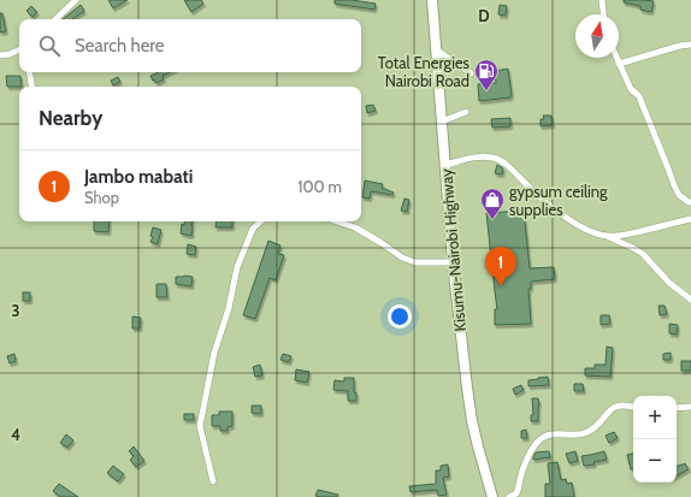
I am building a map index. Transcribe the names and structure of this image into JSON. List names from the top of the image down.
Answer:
{
  "streets": {
    "highway": ["Kisumu-Nairobi Highway"]
  },
  "places": {
    "fuel station": ["Total Energies Nairobi Road"],
    "shop": ["gypsum ceiling supplies"]
  },
  "north": "top",
  "page": {
    "search": "Search here",
    "heading": "Nearby",
    "list": [
      {
        "mark": "1",
        "name": "Jambo mabati",
        "note": "Shop",
        "value": "100 m"
      }
    ],
    "pins": "1",
    "map_buttons": ["+", "−"]
  },
  "grid": {
    "columns": ["D"],
    "rows": ["3", "4"]
  }
}
